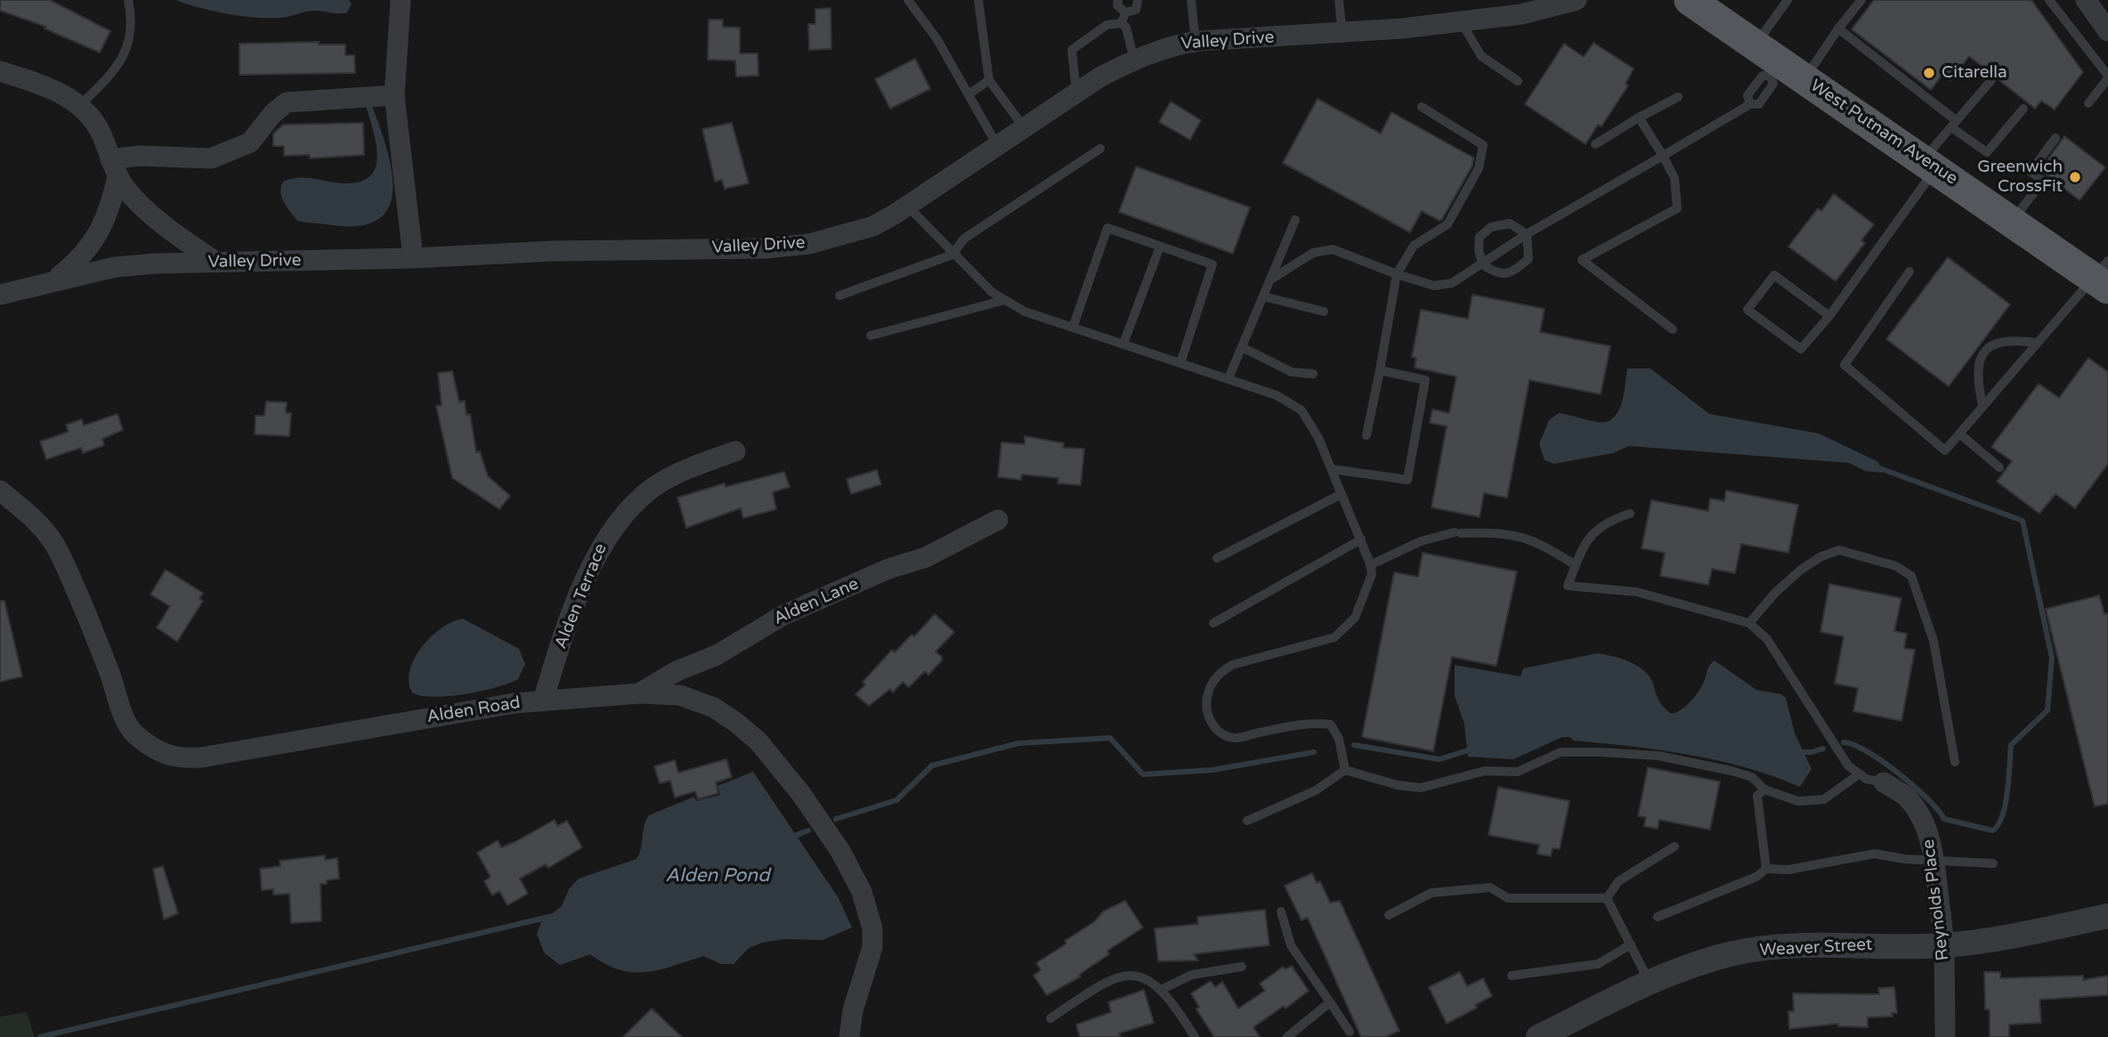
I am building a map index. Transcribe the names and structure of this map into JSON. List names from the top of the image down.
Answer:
{
  "streets": {
    "main road": ["West Putnam Avenue"],
    "street": [
      "Valley Drive",
      "Alden Terrace",
      "Alden Lane",
      "Alden Road",
      "Reynolds Place",
      "Weaver Street"
    ]
  },
  "crossings": [
    ["Alden Terrace", "Alden Road"],
    ["Alden Lane", "Alden Road"],
    ["Reynolds Place", "Weaver Street"]
  ],
  "water": ["Alden Pond"],
  "places": ["Citarella", "Greenwich CrossFit"]
}
